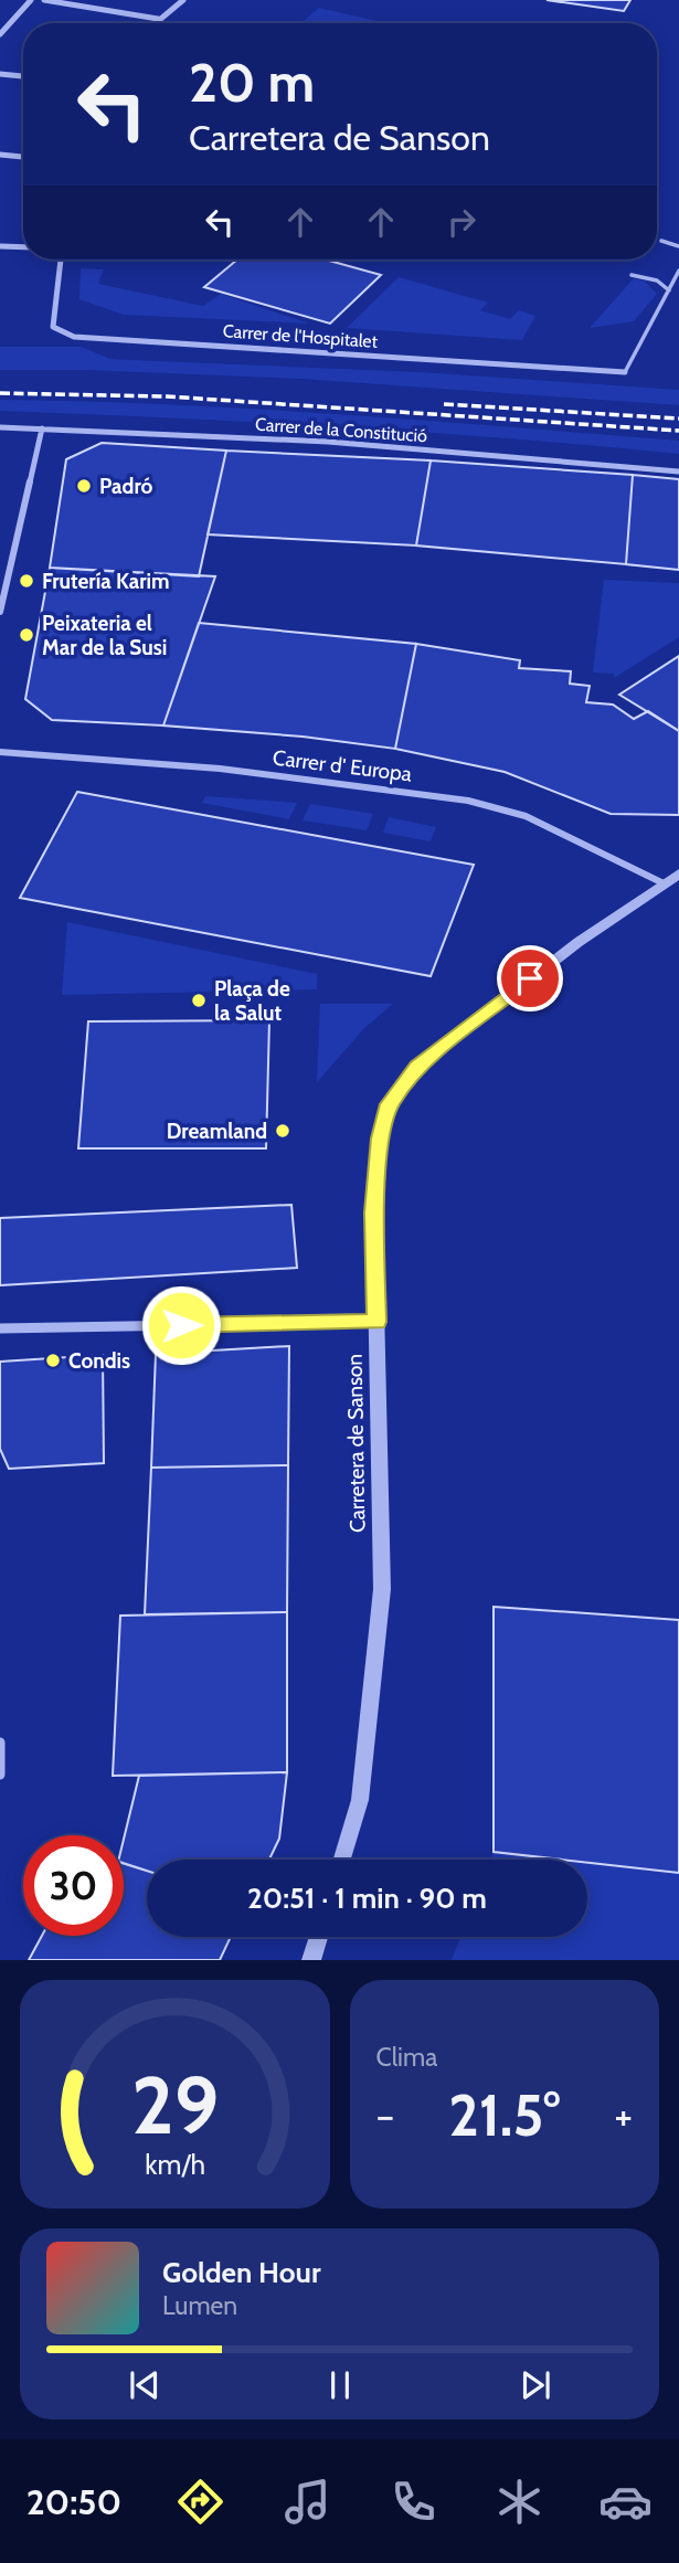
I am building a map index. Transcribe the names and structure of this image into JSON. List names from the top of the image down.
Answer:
{
  "streets": {
    "street": [
      "Carrer de l'Hospitalet",
      "Carrer de la Constitució",
      "Carrer d' Europa",
      "Carretera de Sanson"
    ]
  },
  "crossings": [
    ["Carrer d' Europa", "Carretera de Sanson"]
  ],
  "places": [
    "Padró",
    "Frutería Karim",
    "Peixateria el Mar de la Susi",
    "Plaça de la Salut",
    "Dreamland",
    "Condis"
  ],
  "page": {
    "turn": ["20 m", "Carretera de Sanson"],
    "limit": "30",
    "trip": "20:51 · 1 min · 90 m",
    "tile": "Clima",
    "heat": ["−", "21.5°", "+"],
    "song": ["Golden Hour", "Lumen"],
    "tabs": "20:50",
    "gauge": ["29", "km/h"]
  }
}
